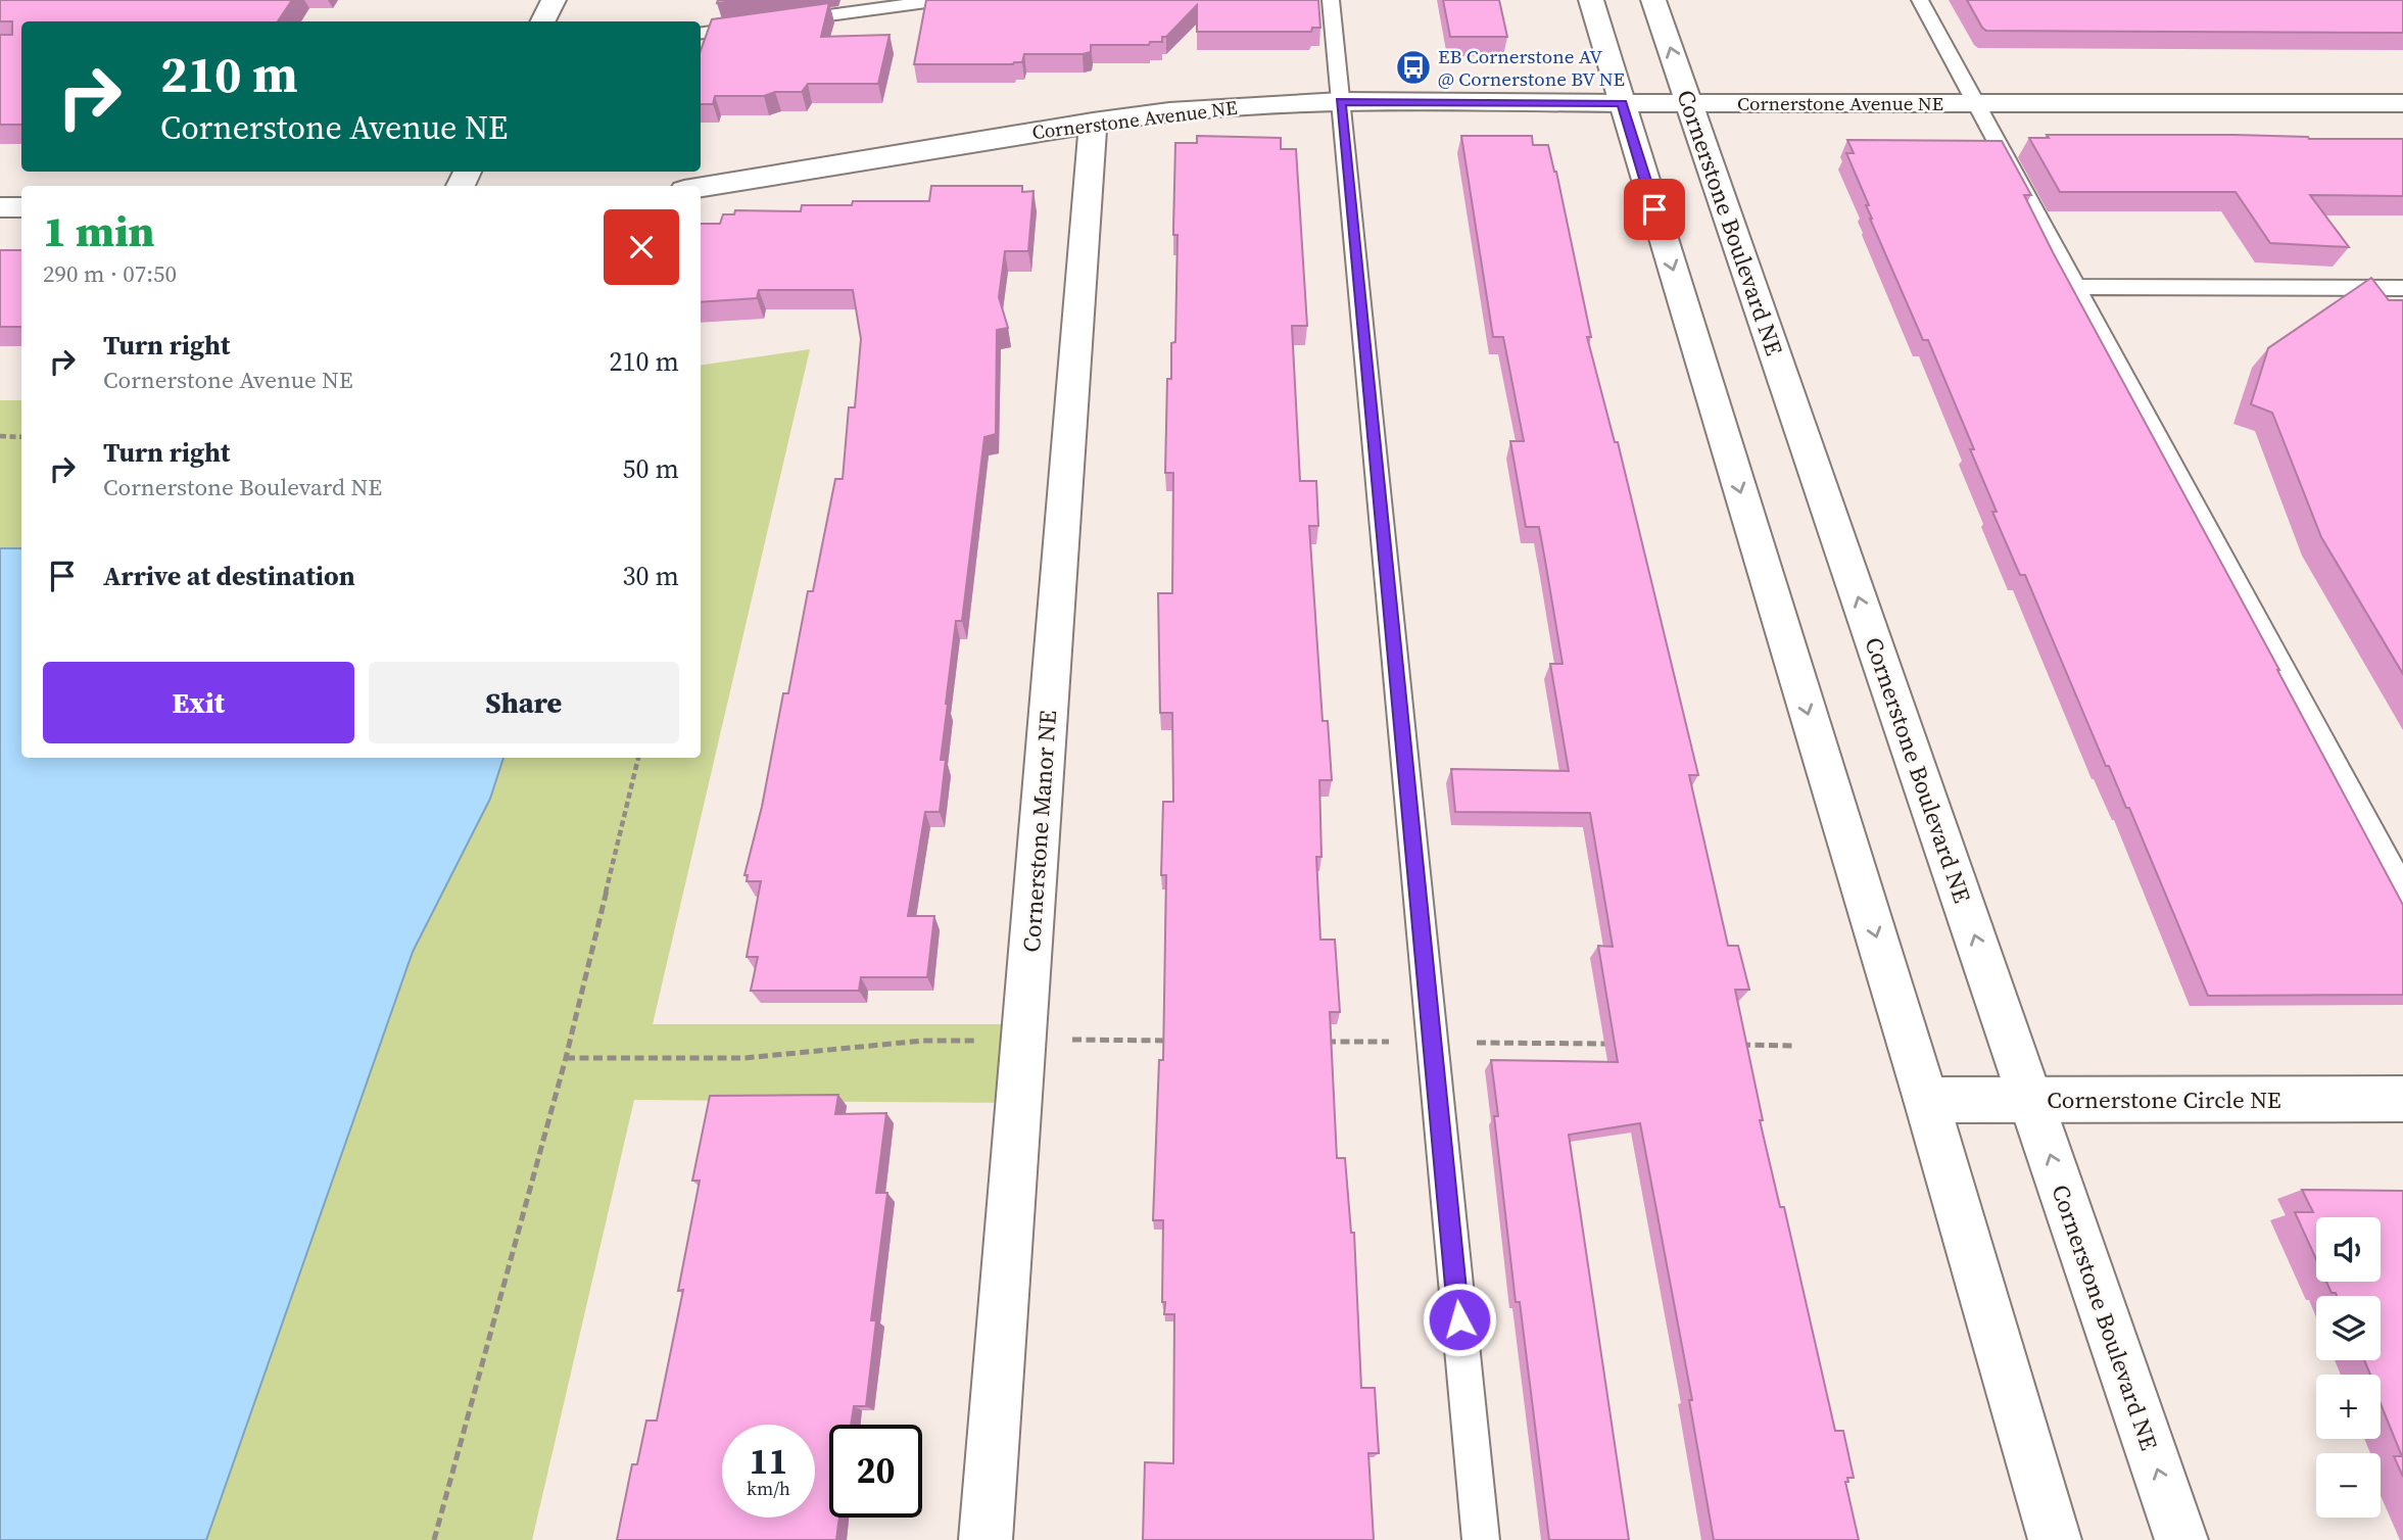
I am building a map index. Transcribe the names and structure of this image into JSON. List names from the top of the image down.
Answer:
{
  "streets": {
    "street": [
      "Cornerstone Avenue NE",
      "Cornerstone Boulevard NE",
      "Cornerstone Manor NE",
      "Cornerstone Circle NE"
    ]
  },
  "crossings": [
    ["Cornerstone Avenue NE", "Cornerstone Boulevard NE"],
    ["Cornerstone Avenue NE", "Cornerstone Manor NE"],
    ["Cornerstone Boulevard NE", "Cornerstone Circle NE"]
  ],
  "places": {
    "bus stop": ["EB Cornerstone AV @ Cornerstone BV NE"]
  },
  "page": {
    "turn": ["210 m", "Cornerstone Avenue NE"],
    "heading": ["1 min", "290 m · 07:50"],
    "list": [
      {
        "name": "Turn right",
        "note": "Cornerstone Avenue NE",
        "value": "210 m"
      },
      {
        "name": "Turn right",
        "note": "Cornerstone Boulevard NE",
        "value": "50 m"
      },
      {
        "name": "Arrive at destination",
        "value": "30 m"
      }
    ],
    "buttons": ["Exit", "Share"],
    "map_buttons": ["+", "−"],
    "speed": "11 km/h",
    "limit": "20"
  }
}
